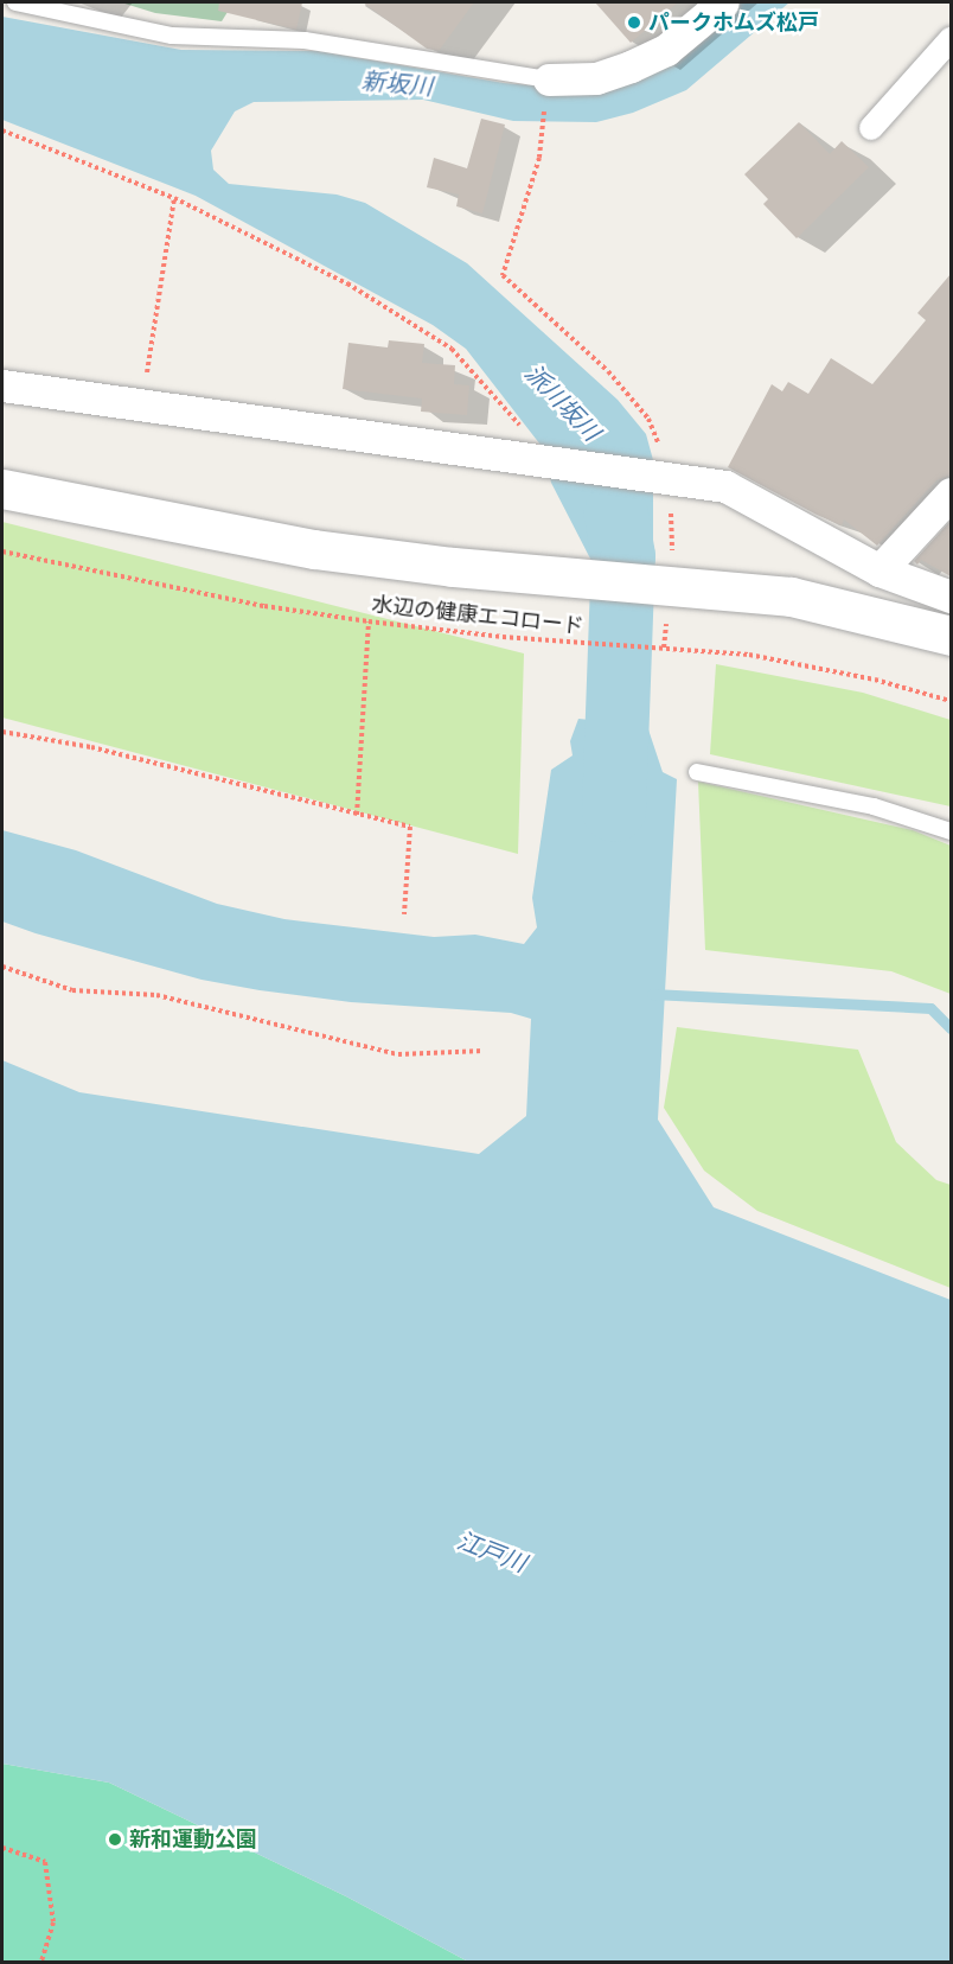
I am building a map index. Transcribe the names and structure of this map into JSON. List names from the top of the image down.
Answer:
{
  "streets": {
    "path": ["水辺の健康エコロード"]
  },
  "water": ["新坂川", "派川坂川", "江戸川"],
  "places": ["パークホムズ松戸", "新和運動公園"]
}
